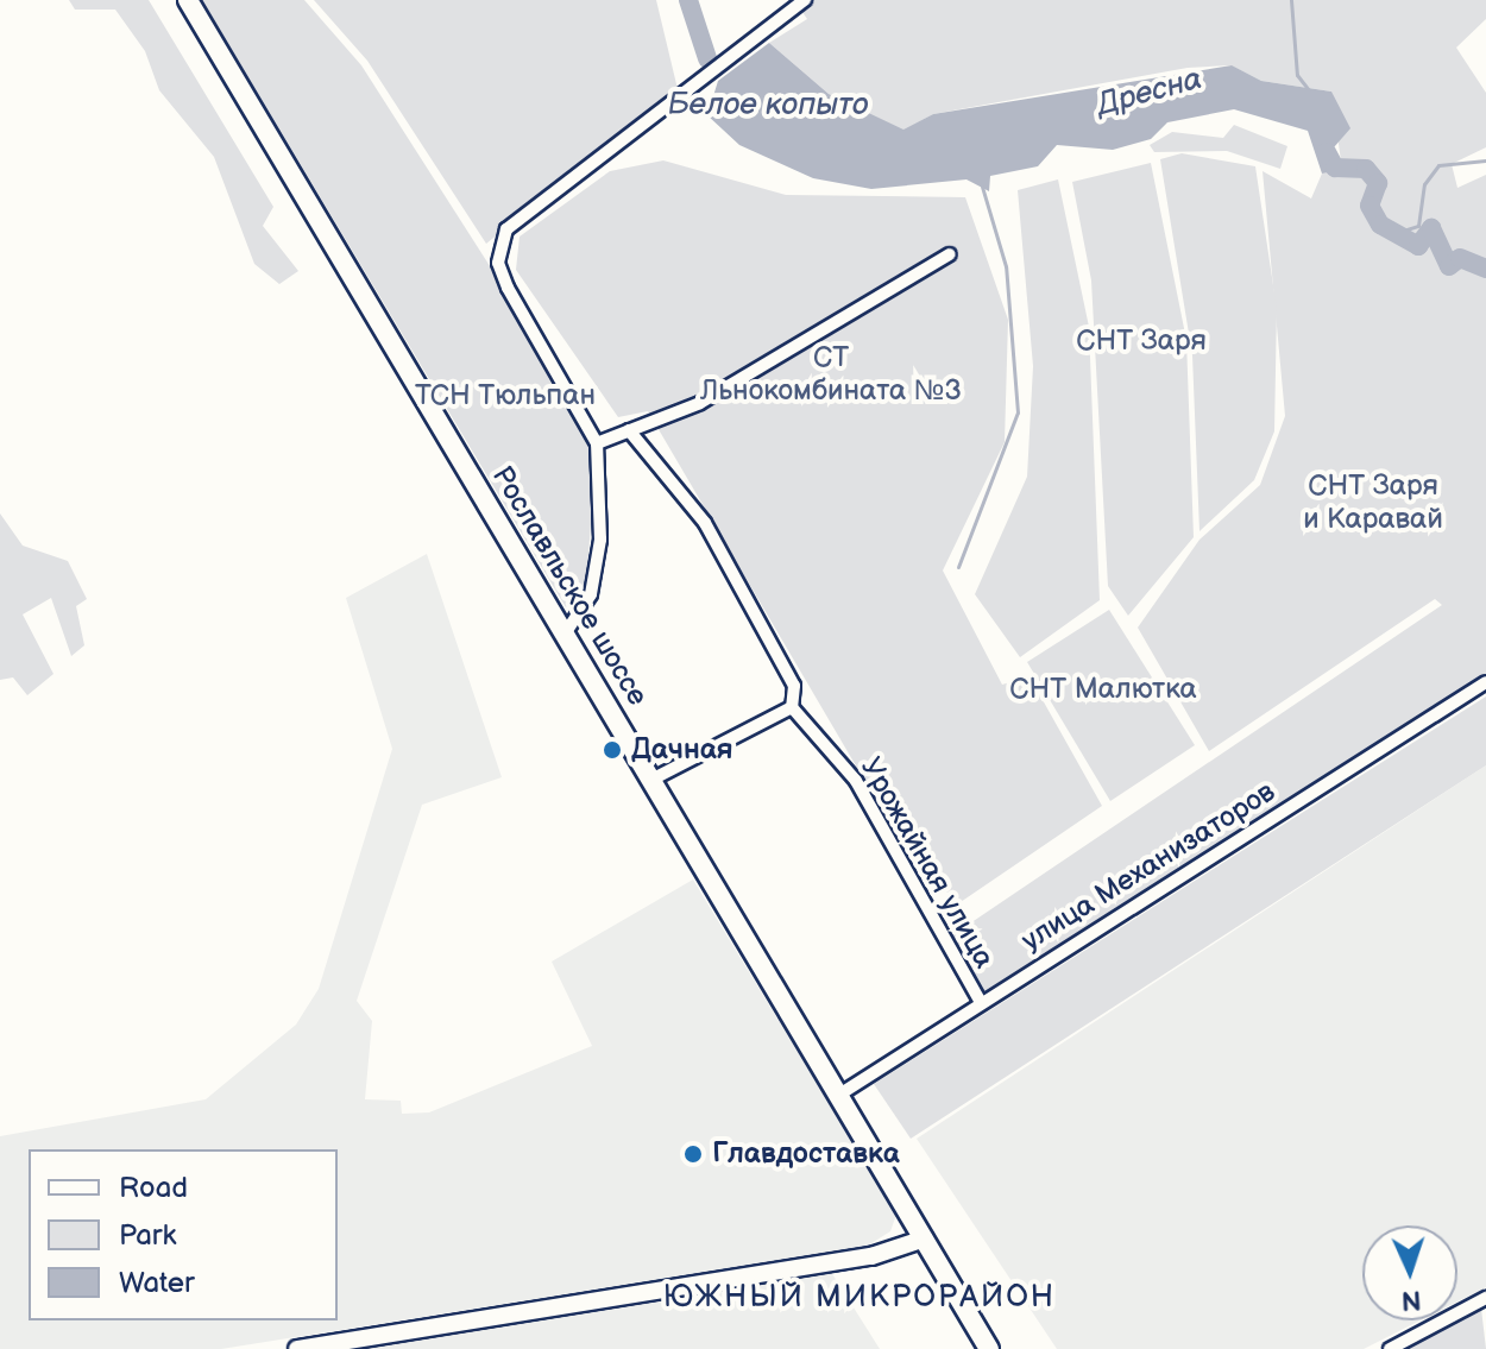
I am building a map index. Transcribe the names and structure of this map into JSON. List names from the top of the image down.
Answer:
{
  "streets": {
    "main road": ["Рославльское шоссе"],
    "street": ["Урожайная улица", "улица Механизаторов"]
  },
  "crossings": [
    ["Рославльское шоссе", "улица Механизаторов"],
    ["Урожайная улица", "улица Механизаторов"]
  ],
  "districts": ["ЮЖНЫЙ МИКРОРАЙОН"],
  "water": ["Дресна", "Белое копыто"],
  "parks": [
    "СНТ Заря",
    "СТ Льнокомбината №3",
    "ТСН Тюльпан",
    "СНТ Заря и Каравай",
    "СНТ Малютка"
  ],
  "places": ["Дачная", "Главдоставка"],
  "legend": ["Road", "Park", "Water"],
  "north": "bottom"
}
